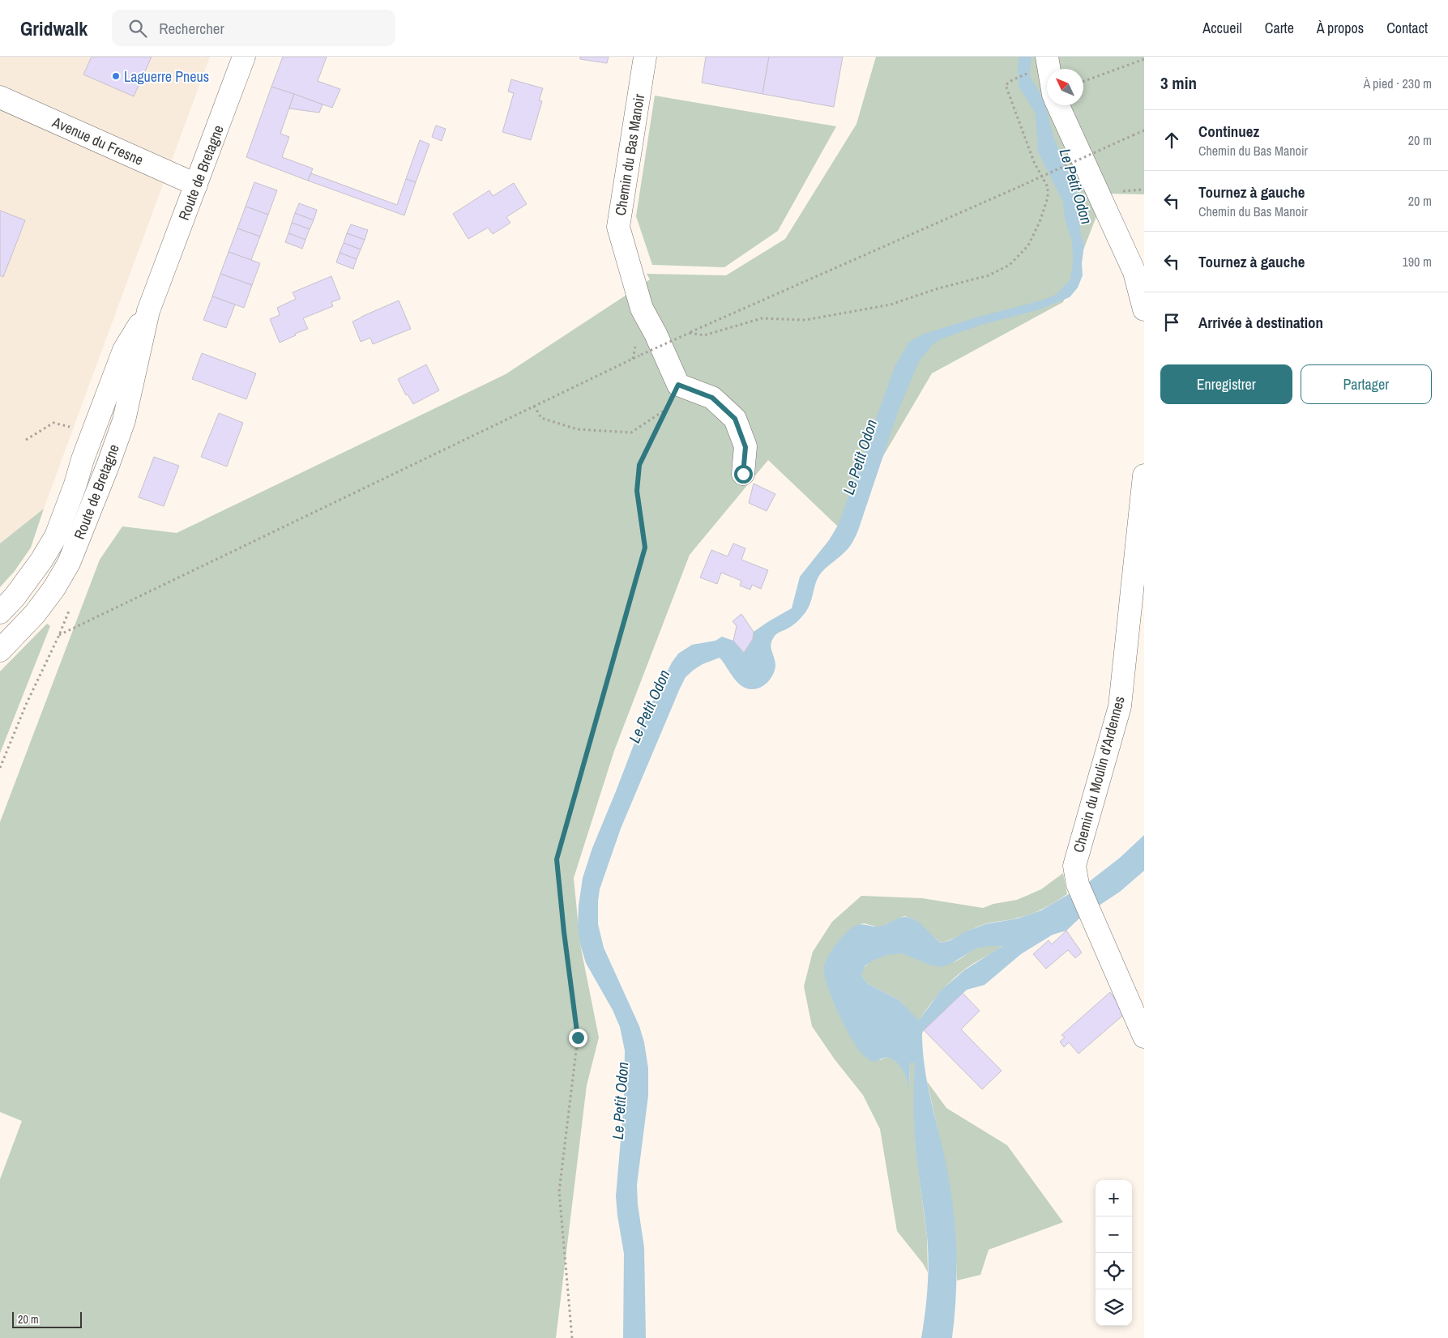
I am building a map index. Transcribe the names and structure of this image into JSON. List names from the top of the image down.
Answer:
{
  "streets": {
    "street": [
      "Avenue du Fresne",
      "Chemin du Bas Manoir",
      "Route de Bretagne",
      "Chemin du Moulin d'Ardennes"
    ]
  },
  "crossings": [
    ["Avenue du Fresne", "Route de Bretagne"]
  ],
  "water": ["Le Petit Odon"],
  "places": ["Laguerre Pneus"],
  "scale_bar": "20 m",
  "north": "top left",
  "page": {
    "header": "Gridwalk",
    "search": "Rechercher",
    "nav": [
      "Accueil",
      "Carte",
      "À propos",
      "Contact"
    ],
    "heading": ["3 min", "À pied · 230 m"],
    "list": [
      ["Continuez", "Chemin du Bas Manoir", "20 m"],
      ["Tournez à gauche", "Chemin du Bas Manoir", "20 m"],
      ["Tournez à gauche", "190 m"],
      "Arrivée à destination"
    ],
    "buttons": ["Enregistrer", "Partager"],
    "map_buttons": ["+", "−"],
    "scale": "20 m"
  }
}
